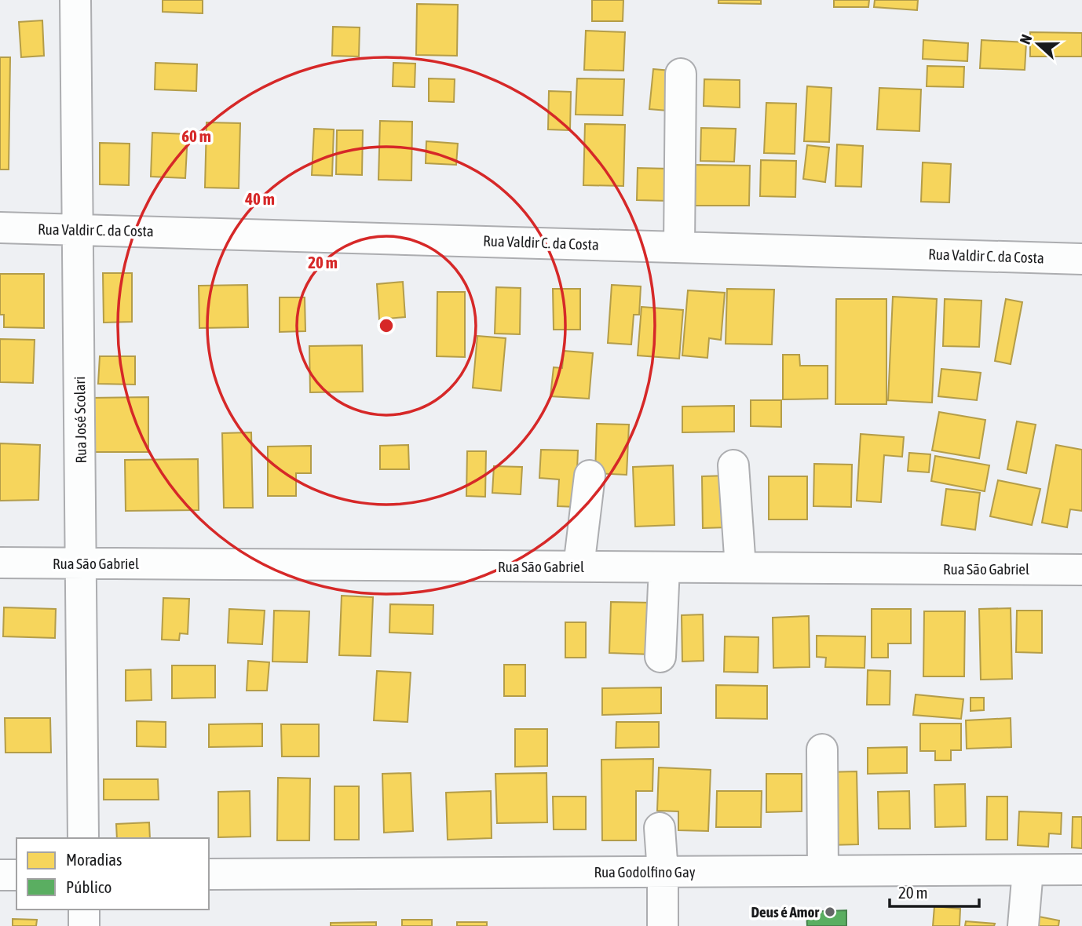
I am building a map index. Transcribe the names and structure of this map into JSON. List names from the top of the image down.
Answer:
{
  "streets": {
    "street": [
      "Rua Valdir C. da Costa",
      "Rua José Scolari",
      "Rua São Gabriel",
      "Rua Godolfino Gay"
    ]
  },
  "crossings": [
    ["Rua Valdir C. da Costa", "Rua José Scolari"],
    ["Rua José Scolari", "Rua São Gabriel"]
  ],
  "places": ["Deus é Amor"],
  "legend": ["Moradias", "Público"],
  "scale_bar": "20 m",
  "north": "left",
  "rings": ["60 m", "40 m", "20 m"]
}
